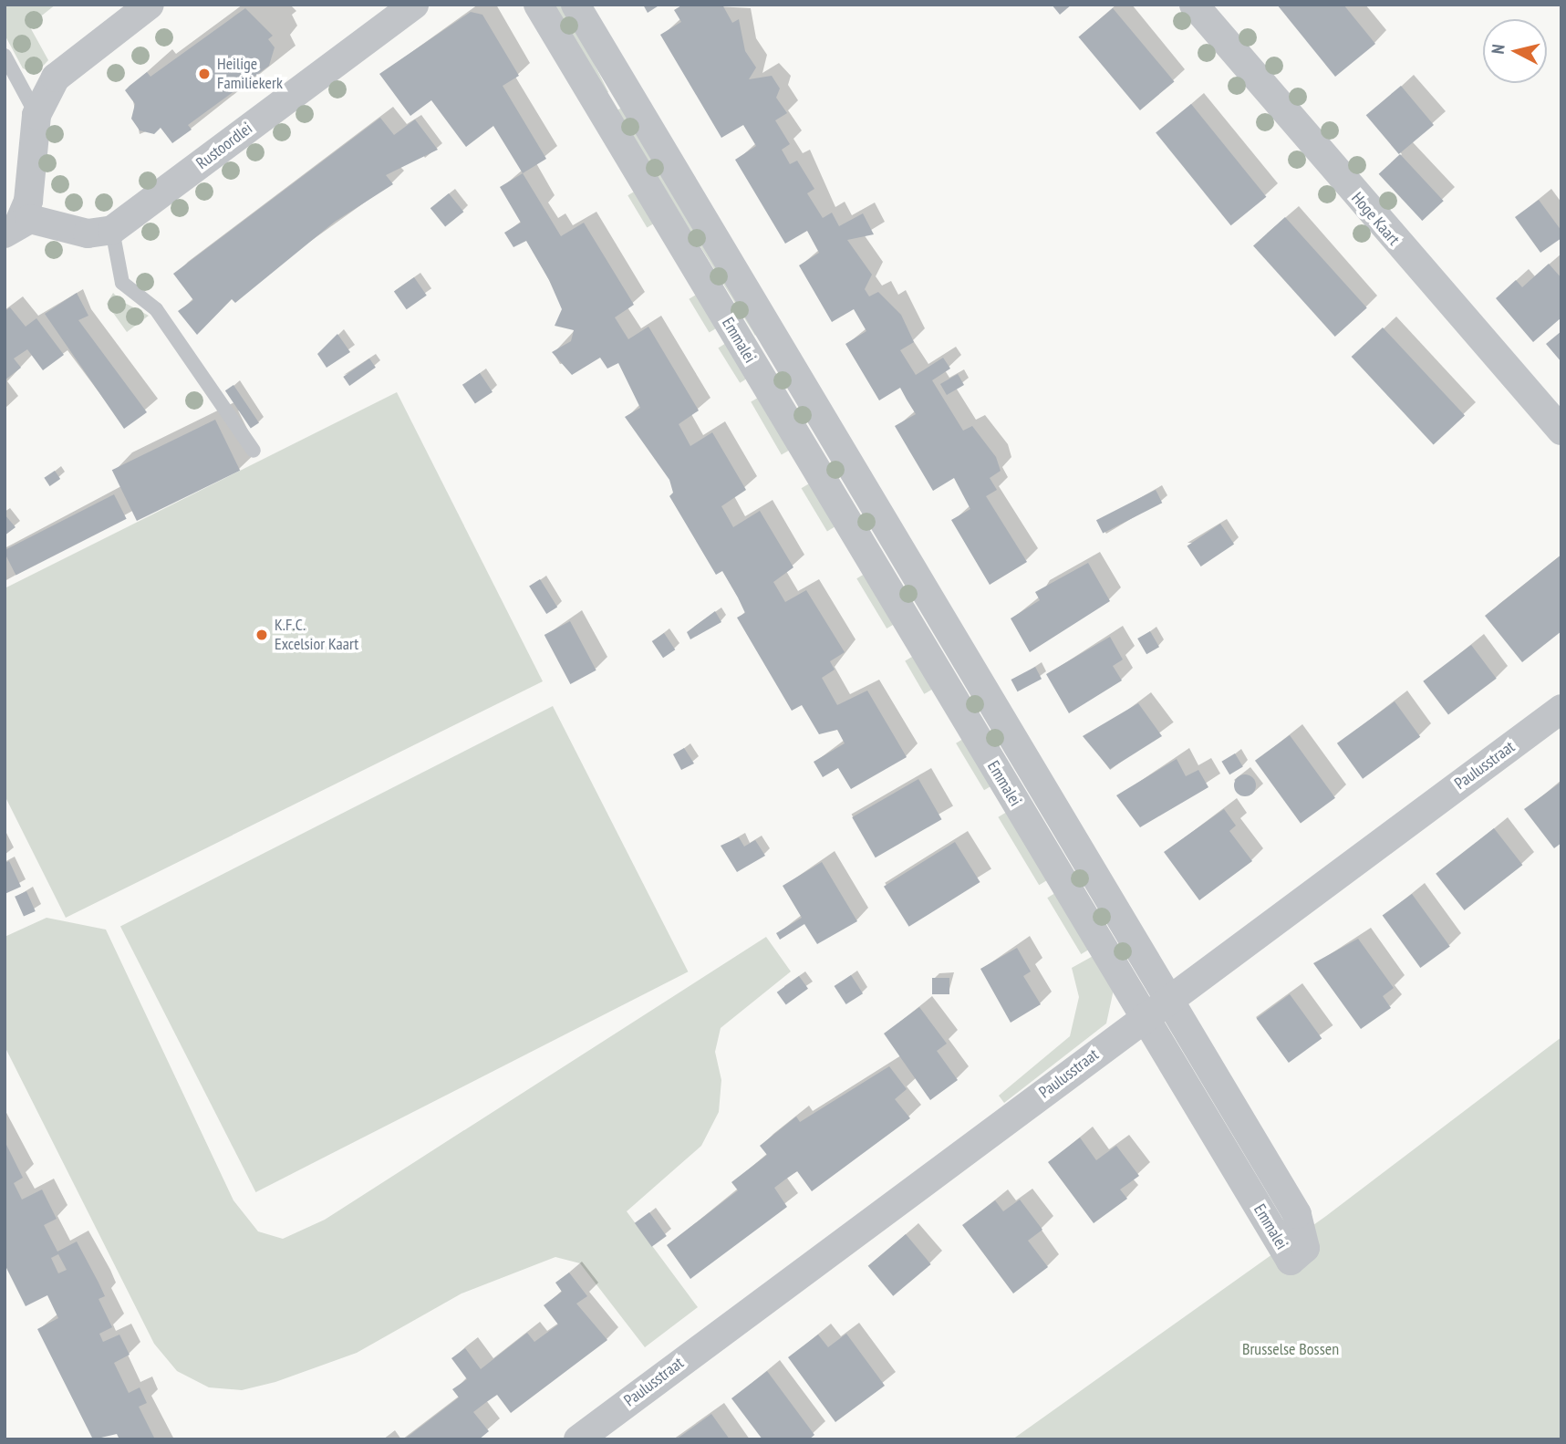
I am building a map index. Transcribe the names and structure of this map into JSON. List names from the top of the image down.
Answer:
{
  "streets": {
    "street": [
      "Rustoordlei",
      "Hoge Kaart",
      "Emmalei",
      "Paulusstraat"
    ]
  },
  "crossings": [
    ["Emmalei", "Paulusstraat"]
  ],
  "parks": ["Brusselse Bossen"],
  "places": ["Heilige Familiekerk", "K.F.C. Excelsior Kaart"],
  "north": "left"
}
